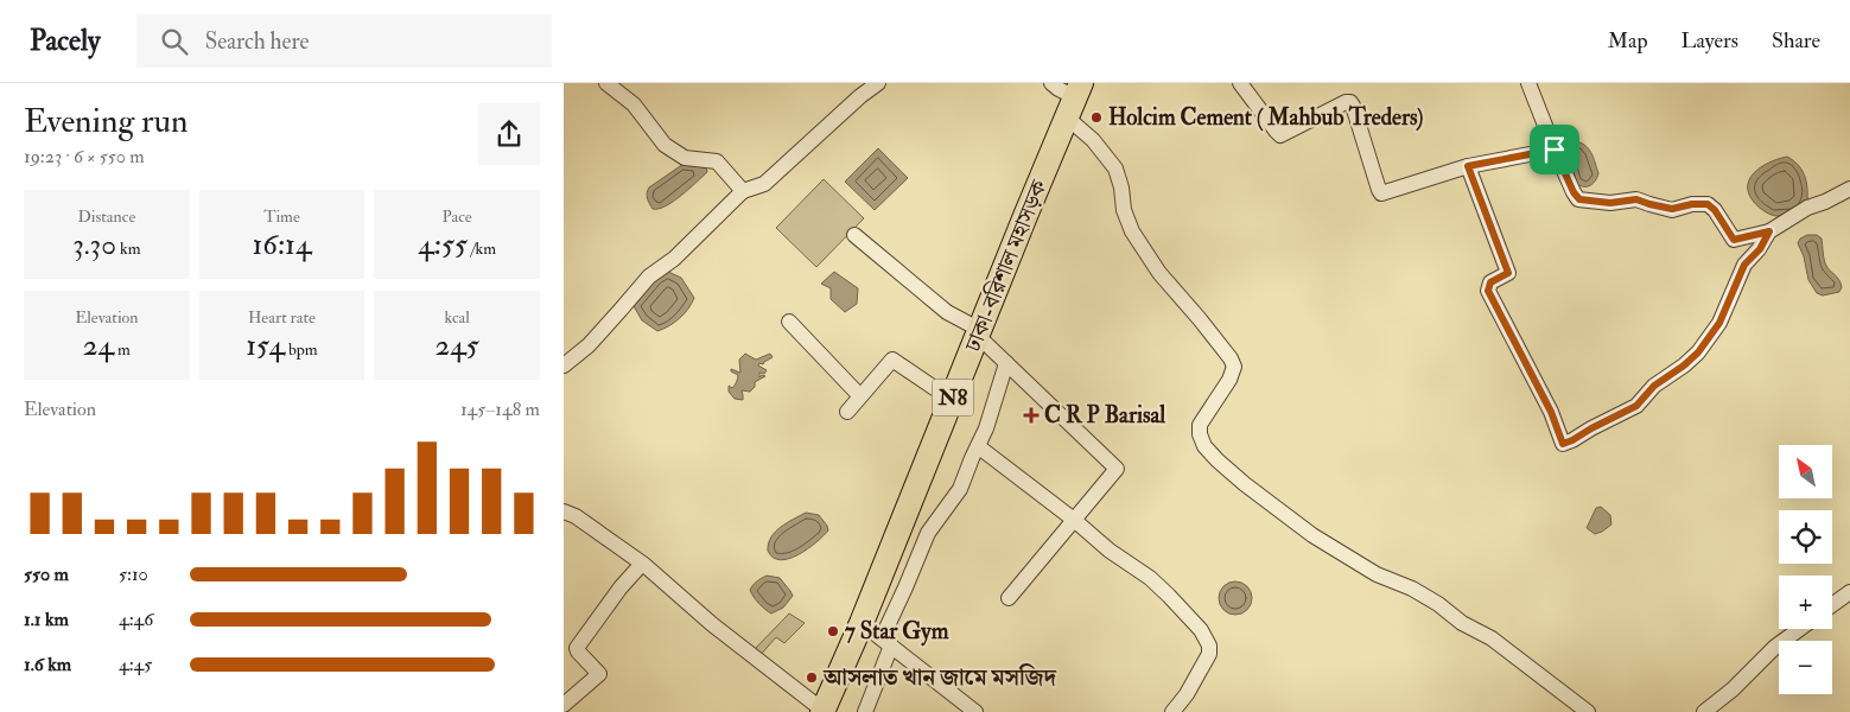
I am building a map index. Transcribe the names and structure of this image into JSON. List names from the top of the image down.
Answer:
{
  "streets": {
    "highway": ["ঢাকা-বরিশাল মহাসড়ক", "N8"]
  },
  "places": {
    "other": ["Holcim Cement ( Mahbub Treders)", "7 Star Gym", "আসলাত খান জামে মসজিদ"],
    "health": ["C R P Barisal"]
  },
  "north": "top left",
  "page": {
    "header": "Pacely",
    "search": "Search here",
    "nav": ["Map", "Layers", "Share"],
    "heading": ["Evening run", "19:23 · 6 × 550 m"],
    "stats": [
      ["Distance", "3.30 km"],
      ["Time", "16:14"],
      ["Pace", "4:55 /km"],
      ["Elevation", "24 m"],
      ["Heart rate", "154 bpm"],
      ["kcal", "245"]
    ],
    "chart": ["Elevation", "145–148 m"],
    "map_buttons": ["+", "−"],
    "list": [
      {
        "name": "550 m",
        "note": "5:10"
      },
      {
        "name": "1.1 km",
        "note": "4:46"
      },
      {
        "name": "1.6 km",
        "note": "4:45"
      }
    ]
  }
}
